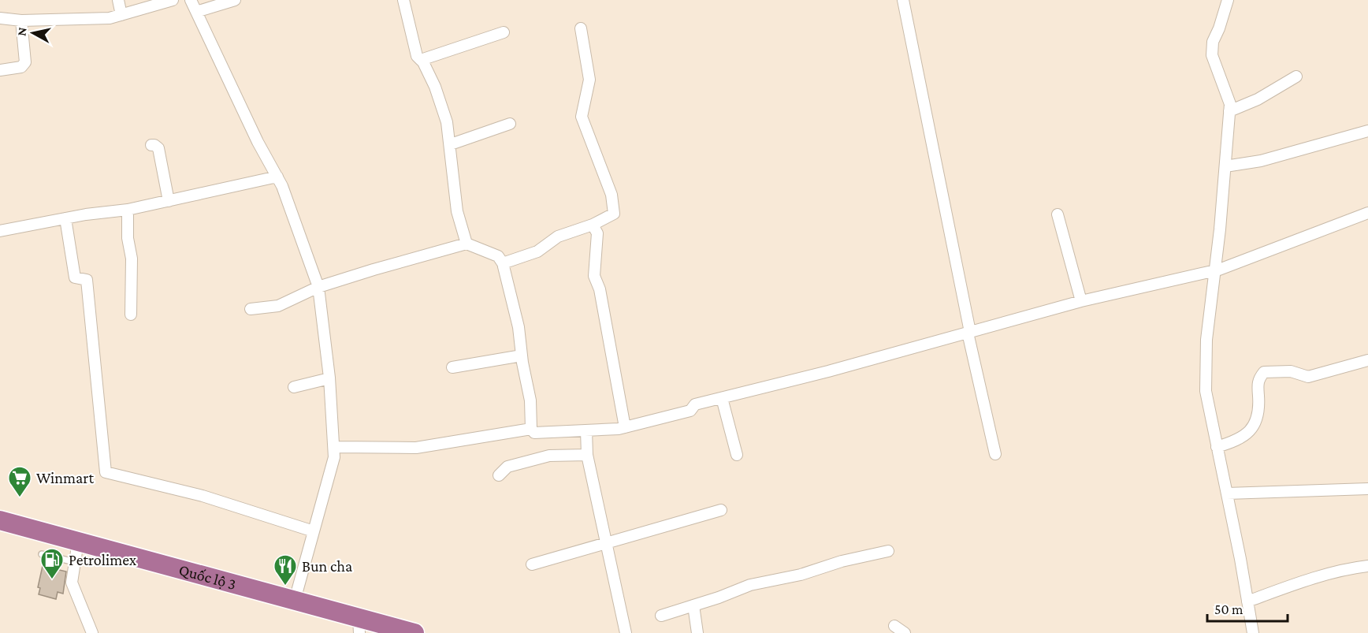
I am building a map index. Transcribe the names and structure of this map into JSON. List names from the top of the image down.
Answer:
{
  "streets": {
    "highway": ["Quốc lộ 3"]
  },
  "places": {
    "supermarket": ["Winmart"],
    "fuel station": ["Petrolimex"],
    "restaurant": ["Bun cha"]
  },
  "scale_bar": "50 m",
  "north": "left"
}
